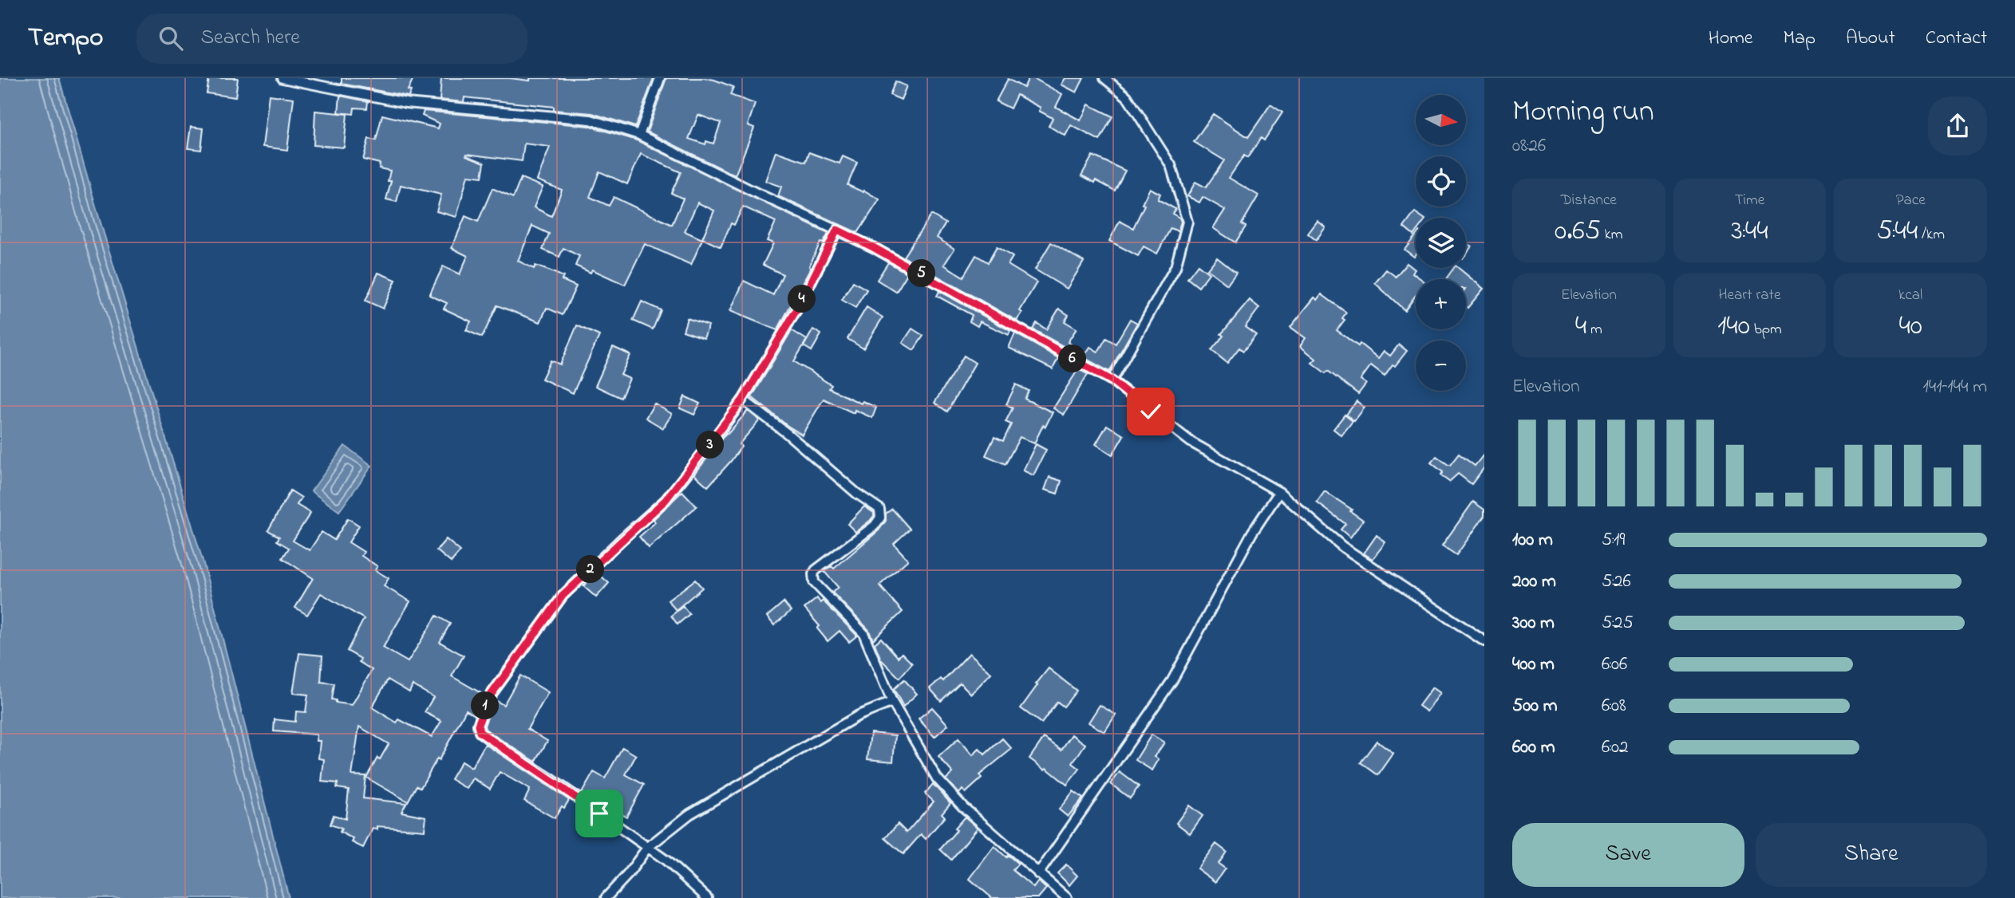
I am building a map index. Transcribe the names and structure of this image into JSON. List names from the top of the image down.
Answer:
{
  "north": "right",
  "page": {
    "header": "Tempo",
    "search": "Search here",
    "nav": [
      "Home",
      "Map",
      "About",
      "Contact"
    ],
    "heading": ["Morning run", "08:26"],
    "map_buttons": ["+", "−"],
    "stats": [
      ["Distance", "0.65 km"],
      ["Time", "3:44"],
      ["Pace", "5:44 /km"],
      ["Elevation", "4 m"],
      ["Heart rate", "140 bpm"],
      ["kcal", "40"]
    ],
    "pins": [
      "5",
      "4",
      "6",
      "3",
      "2",
      "1"
    ],
    "chart": ["Elevation", "141–144 m"],
    "list": [
      {
        "name": "100 m",
        "note": "5:19"
      },
      {
        "name": "200 m",
        "note": "5:26"
      },
      {
        "name": "300 m",
        "note": "5:25"
      },
      {
        "name": "400 m",
        "note": "6:06"
      },
      {
        "name": "500 m",
        "note": "6:08"
      },
      {
        "name": "600 m",
        "note": "6:02"
      }
    ],
    "buttons": ["Save", "Share"]
  }
}
